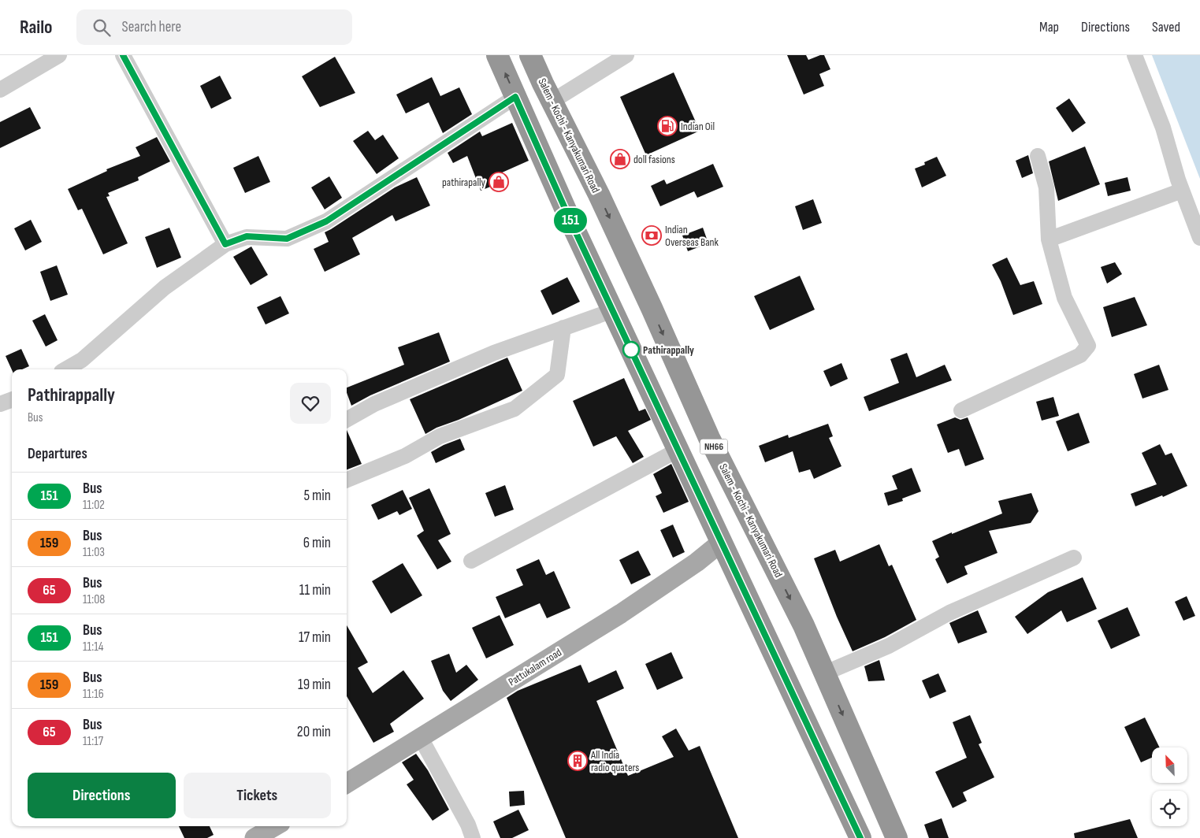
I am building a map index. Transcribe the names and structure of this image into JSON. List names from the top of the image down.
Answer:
{
  "streets": {
    "highway": ["Salem - Kochi - Kanyakumari Road", "NH66"],
    "main road": ["Pattukalam road"]
  },
  "places": {
    "fuel station": ["Indian Oil"],
    "shop": ["doll fasions", "pathirapally"],
    "bank": ["Indian Overseas Bank"],
    "other": ["Pathirappally"],
    "building": ["All India radio quaters"]
  },
  "lines": ["bus line 151"],
  "north": "top left",
  "page": {
    "header": "Railo",
    "search": "Search here",
    "nav": ["Map", "Directions", "Saved"],
    "on_map": "151",
    "heading": [
      ["Pathirappally", "Bus"],
      "Departures"
    ],
    "list": [
      {
        "mark": "151",
        "name": "Bus",
        "note": "11:02",
        "value": "5 min"
      },
      {
        "mark": "159",
        "name": "Bus",
        "note": "11:03",
        "value": "6 min"
      },
      {
        "mark": "65",
        "name": "Bus",
        "note": "11:08",
        "value": "11 min"
      },
      {
        "mark": "151",
        "name": "Bus",
        "note": "11:14",
        "value": "17 min"
      },
      {
        "mark": "159",
        "name": "Bus",
        "note": "11:16",
        "value": "19 min"
      },
      {
        "mark": "65",
        "name": "Bus",
        "note": "11:17",
        "value": "20 min"
      }
    ],
    "buttons": ["Directions", "Tickets"]
  }
}
